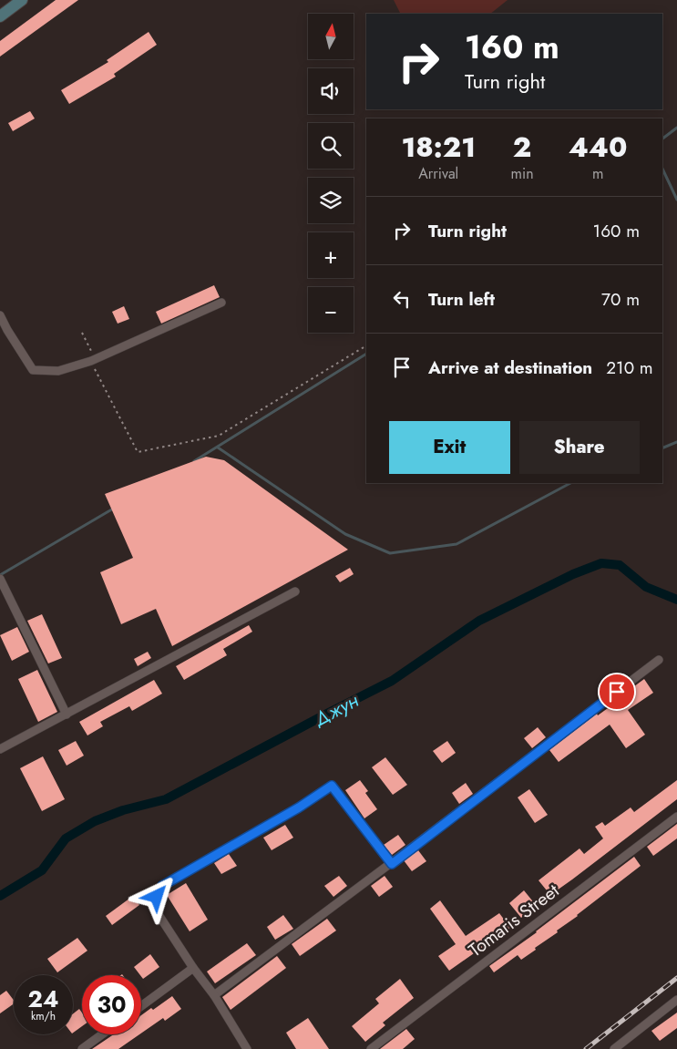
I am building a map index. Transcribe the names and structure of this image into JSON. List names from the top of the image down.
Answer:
{
  "streets": {
    "street": ["Tomaris Street"]
  },
  "water": ["Джун"],
  "north": "top",
  "page": {
    "map_buttons": ["+", "−"],
    "turn": ["160 m", "Turn right"],
    "eta": [
      "18:21",
      "Arrival",
      "2",
      "min",
      "440",
      "m"
    ],
    "list": [
      {
        "name": "Turn right",
        "value": "160 m"
      },
      {
        "name": "Turn left",
        "value": "70 m"
      },
      {
        "name": "Arrive at destination",
        "value": "210 m"
      }
    ],
    "buttons": ["Exit", "Share"],
    "speed": "24 km/h",
    "limit": "30"
  }
}
